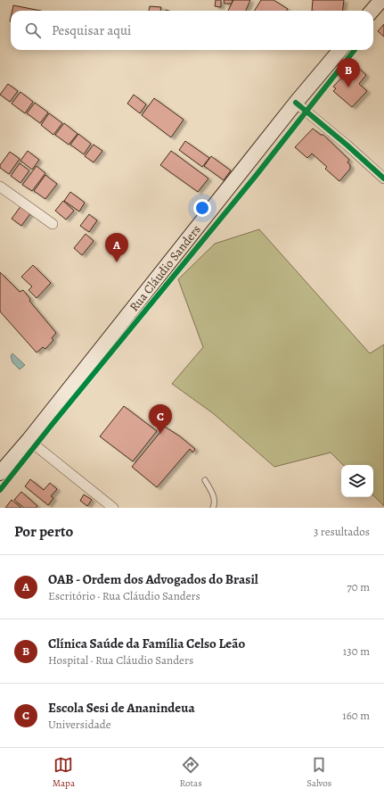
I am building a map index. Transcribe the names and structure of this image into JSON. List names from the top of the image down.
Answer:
{
  "streets": {
    "main road": ["Rua Cláudio Sanders"]
  },
  "page": {
    "search": "Pesquisar aqui",
    "pins": ["B", "A", "C"],
    "heading": ["Por perto", "3 resultados"],
    "list": [
      {
        "mark": "A",
        "name": "OAB - Ordem dos Advogados do Brasil",
        "note": "Escritório · Rua Cláudio Sanders",
        "value": "70 m"
      },
      {
        "mark": "B",
        "name": "Clínica Saúde da Família Celso Leão",
        "note": "Hospital · Rua Cláudio Sanders",
        "value": "130 m"
      },
      {
        "mark": "C",
        "name": "Escola Sesi de Ananindeua",
        "note": "Universidade",
        "value": "160 m"
      }
    ],
    "nav": ["Mapa", "Rotas", "Salvos"]
  }
}
